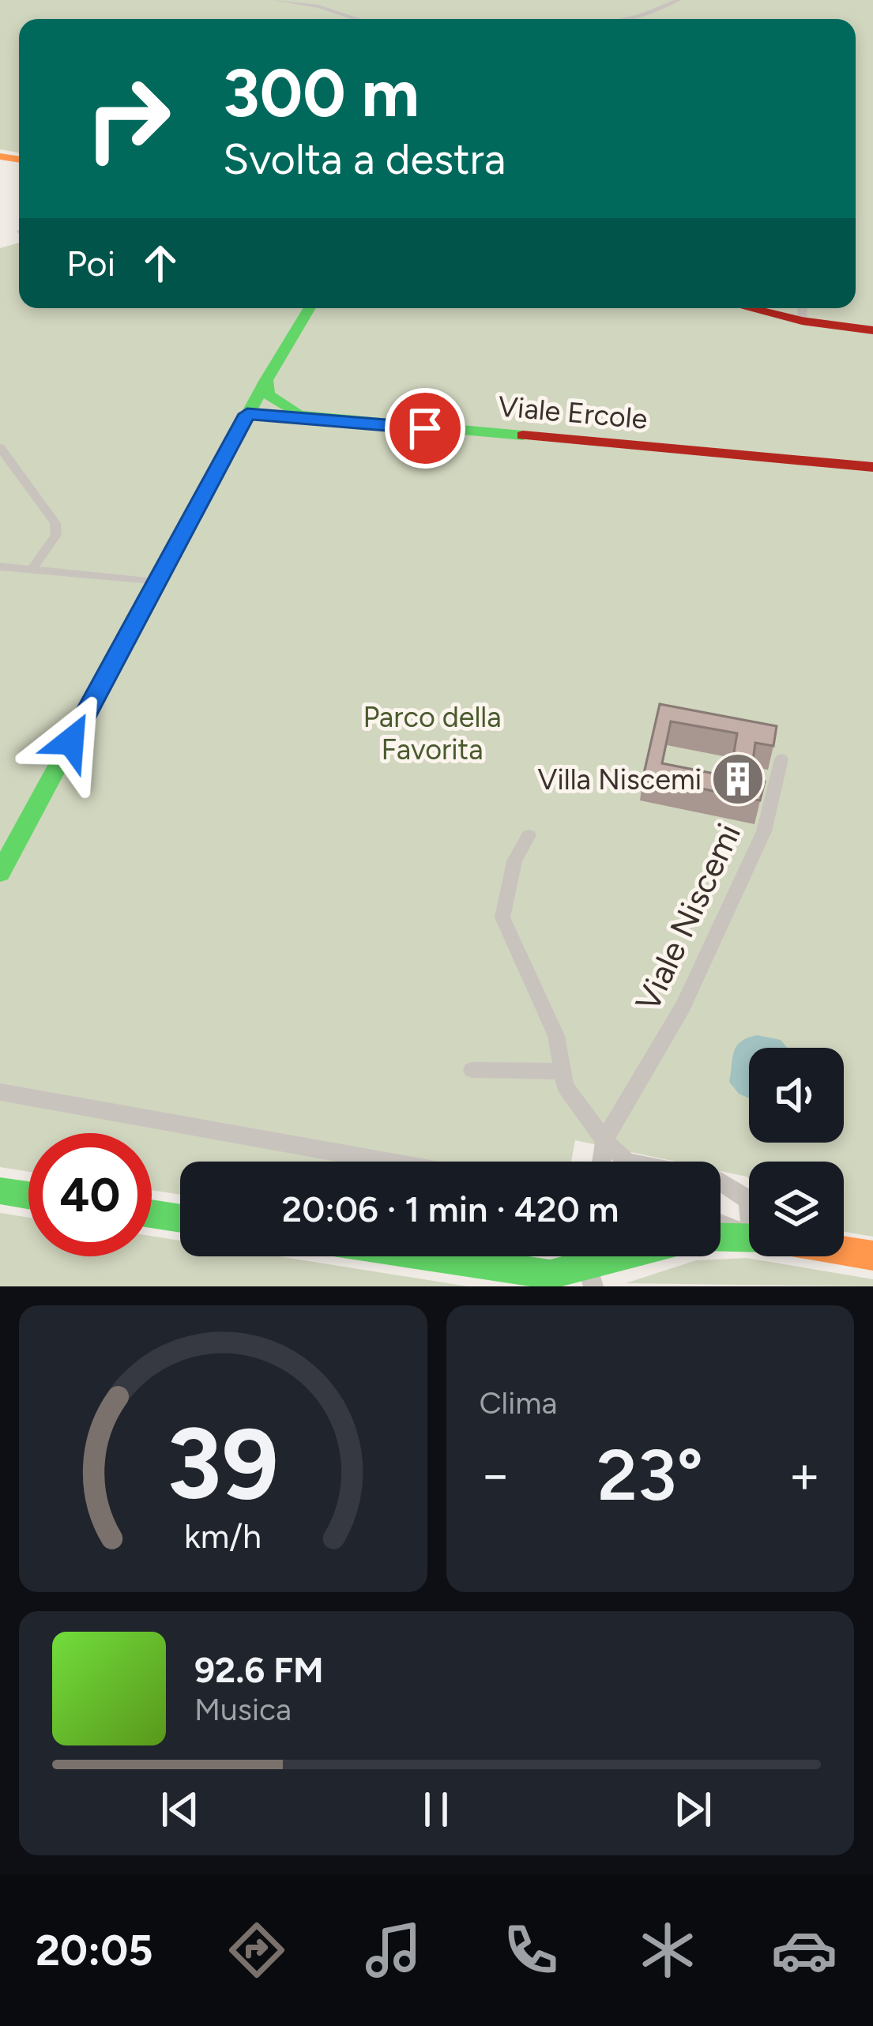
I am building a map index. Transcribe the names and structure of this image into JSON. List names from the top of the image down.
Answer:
{
  "streets": {
    "street": ["Viale Ercole", "Viale Niscemi"]
  },
  "parks": ["Parco della Favorita"],
  "places": {
    "building": ["Villa Niscemi"]
  },
  "page": {
    "turn": ["300 m", "Svolta a destra"],
    "then": "Poi",
    "limit": "40",
    "trip": "20:06 · 1 min · 420 m",
    "tile": "Clima",
    "heat": ["−", "23°", "+"],
    "song": ["92.6 FM", "Musica"],
    "tabs": "20:05",
    "gauge": ["39", "km/h"]
  }
}
